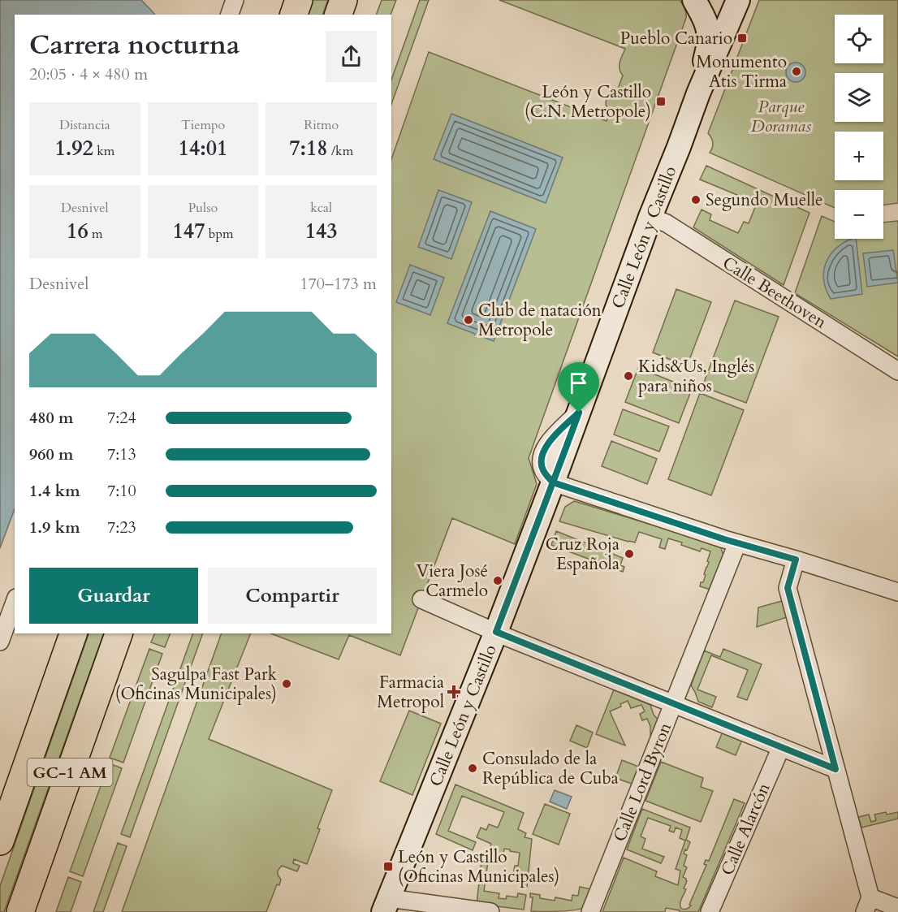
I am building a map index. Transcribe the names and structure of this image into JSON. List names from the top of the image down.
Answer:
{
  "streets": {
    "highway": ["GC-1 AM"],
    "street": [
      "Calle León y Castillo",
      "Calle Beethoven",
      "Calle Lord Byron",
      "Calle Alarcón"
    ]
  },
  "crossings": [
    ["Calle León y Castillo", "Calle Beethoven"]
  ],
  "parks": ["Parque Doramas"],
  "places": {
    "transit": ["Pueblo Canario", "León y Castillo (C.N. Metropole)", "León y Castillo (Oficinas Municipales)"],
    "other": [
      "Monumento Atis Tirma",
      "Segundo Muelle",
      "Club de natación Metropole",
      "Kids&Us, Inglés para niños",
      "Cruz Roja Española",
      "Viera José Carmelo",
      "Sagulpa Fast Park (Oficinas Municipales)",
      "Consulado de la República de Cuba"
    ],
    "health": ["Farmacia Metropol"]
  },
  "page": {
    "map_buttons": ["+", "−"],
    "heading": ["Carrera nocturna", "20:05 · 4 × 480 m"],
    "stats": [
      ["Distancia", "1.92 km"],
      ["Tiempo", "14:01"],
      ["Ritmo", "7:18 /km"],
      ["Desnivel", "16 m"],
      ["Pulso", "147 bpm"],
      ["kcal", "143"]
    ],
    "chart": ["Desnivel", "170–173 m"],
    "list": [
      {
        "name": "480 m",
        "note": "7:24"
      },
      {
        "name": "960 m",
        "note": "7:13"
      },
      {
        "name": "1.4 km",
        "note": "7:10"
      },
      {
        "name": "1.9 km",
        "note": "7:23"
      }
    ],
    "buttons": ["Guardar", "Compartir"]
  }
}
